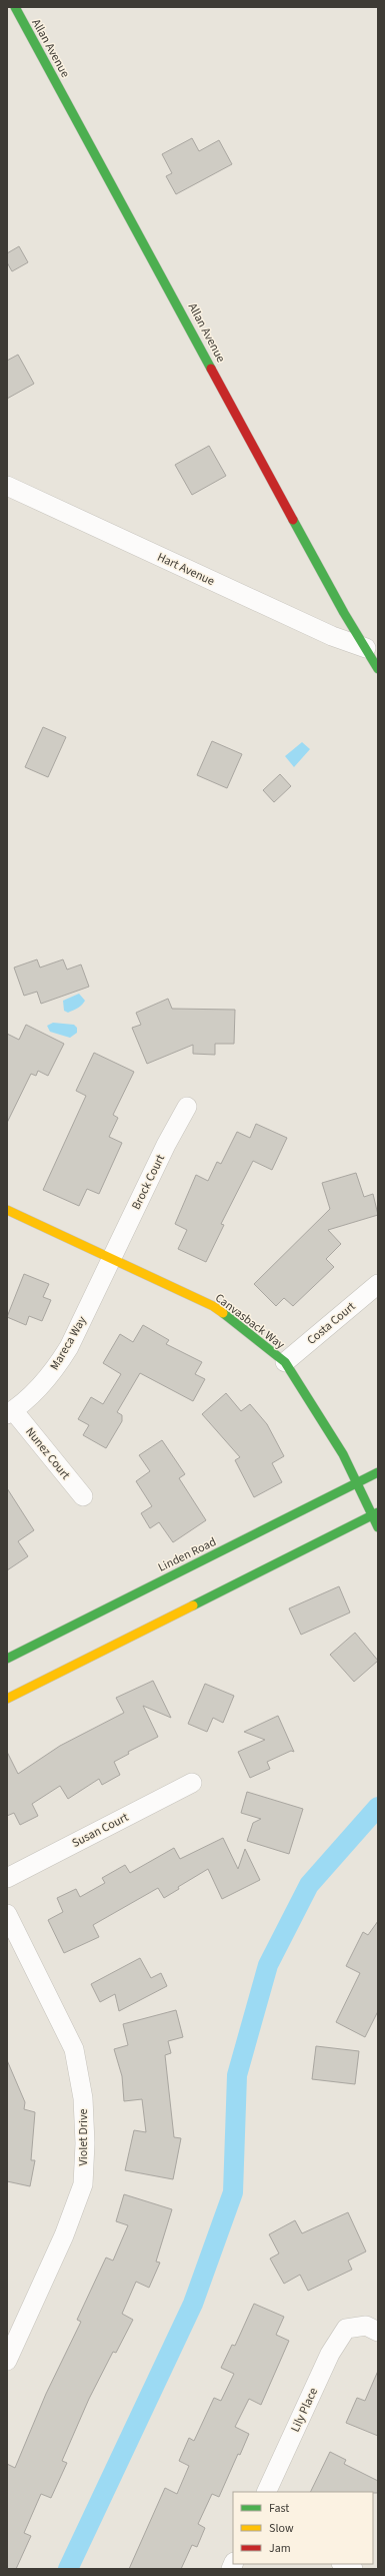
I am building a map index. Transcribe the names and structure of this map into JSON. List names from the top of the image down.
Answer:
{
  "streets": {
    "street": [
      "Allan Avenue",
      "Hart Avenue",
      "Brock Court",
      "Canvasback Way",
      "Costa Court",
      "Mareca Way",
      "Nunez Court",
      "Linden Road",
      "Susan Court",
      "Violet Drive",
      "Lily Place"
    ]
  },
  "crossings": [
    ["Allan Avenue", "Hart Avenue"],
    ["Brock Court", "Canvasback Way"],
    ["Brock Court", "Mareca Way"],
    ["Canvasback Way", "Costa Court"],
    ["Canvasback Way", "Mareca Way"],
    ["Canvasback Way", "Linden Road"],
    ["Mareca Way", "Nunez Court"]
  ],
  "legend": ["Fast", "Slow", "Jam"]
}
